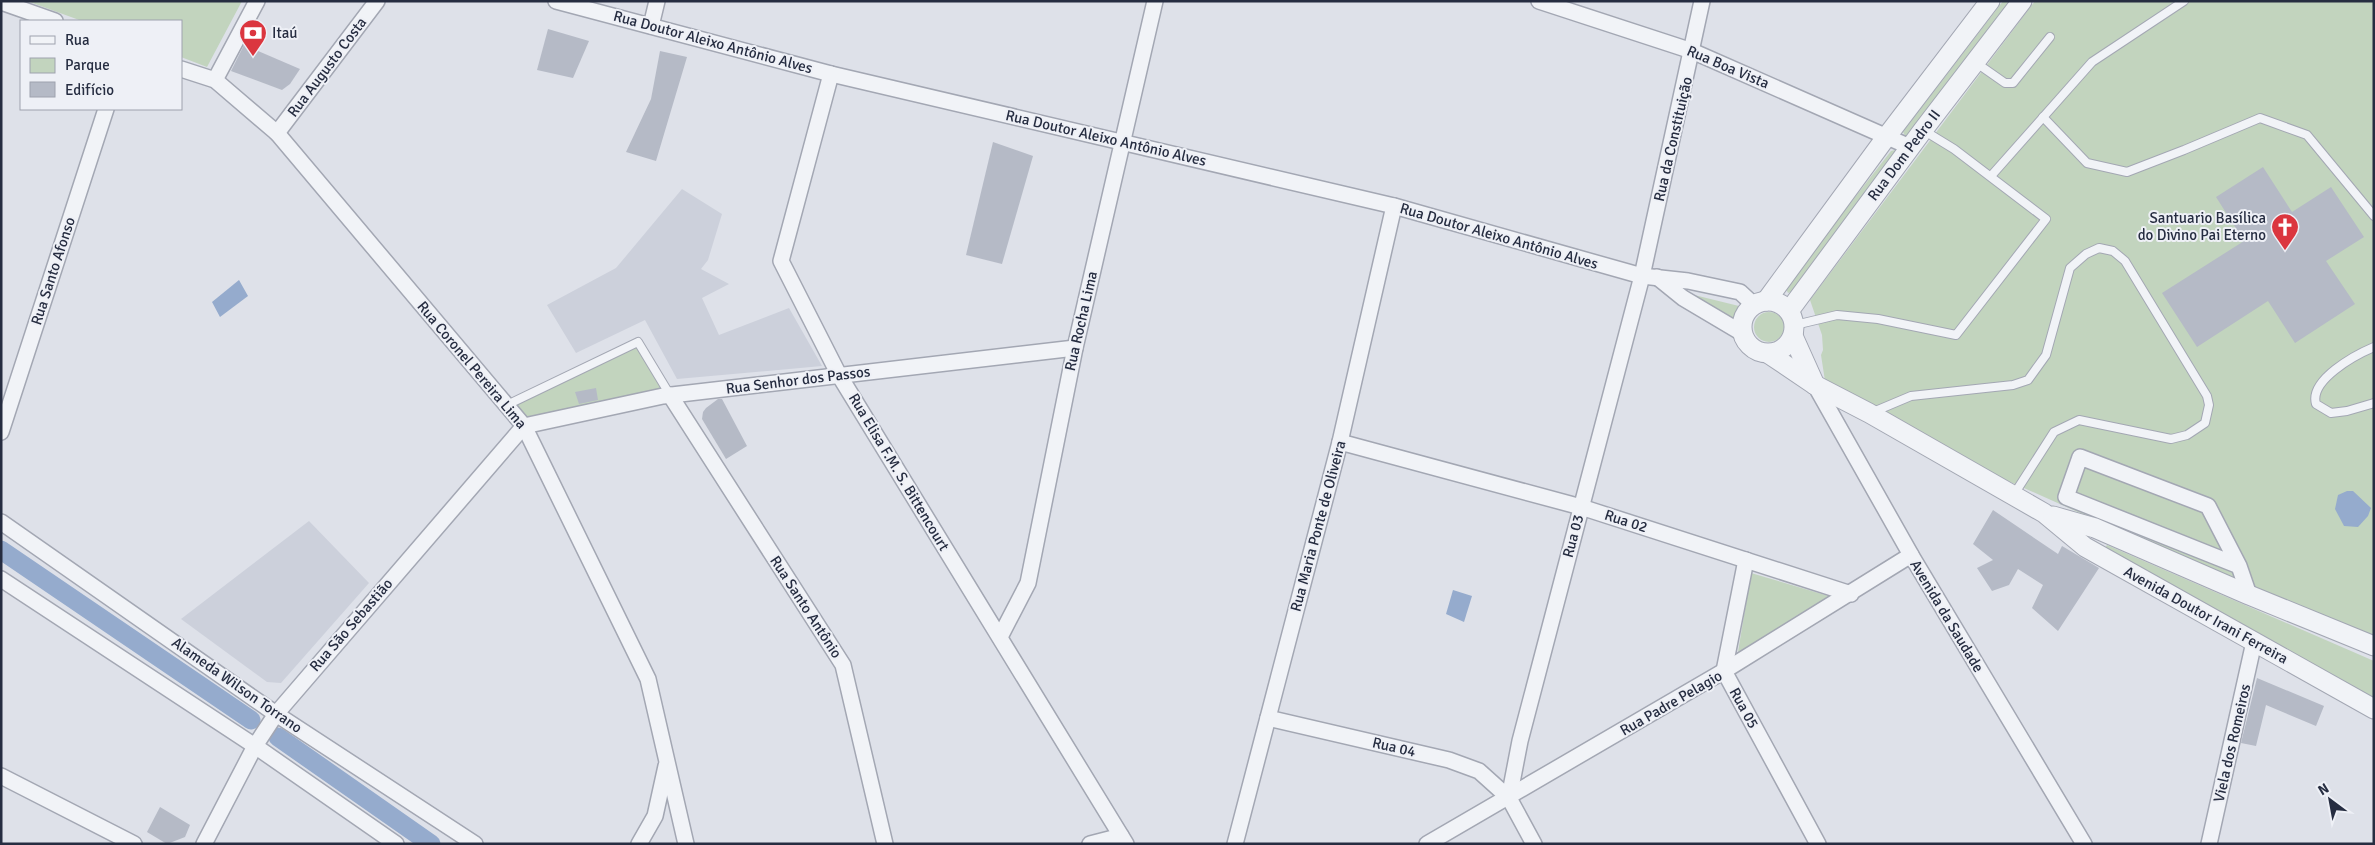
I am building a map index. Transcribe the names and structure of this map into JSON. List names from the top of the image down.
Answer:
{
  "streets": {
    "street": [
      "Rua Doutor Aleixo Antônio Alves",
      "Rua Augusto Costa",
      "Rua Boa Vista",
      "Rua da Constituição",
      "Rua Dom Pedro II",
      "Rua Santo Afonso",
      "Rua Rocha Lima",
      "Rua Coronel Pereira Lima",
      "Rua Senhor dos Passos",
      "Rua Elisa F.M. S. Bittencourt",
      "Rua 02",
      "Rua Maria Ponte de Oliveira",
      "Rua 03",
      "Rua Santo Antônio",
      "Avenida Doutor Irani Ferreira",
      "Avenida da Saudade",
      "Rua São Sebastião",
      "Alameda Wilson Torrano",
      "Rua Padre Pelagio",
      "Rua 05",
      "Viela dos Romeiros",
      "Rua 04"
    ]
  },
  "crossings": [
    ["Rua Doutor Aleixo Antônio Alves", "Rua da Constituição"],
    ["Rua Doutor Aleixo Antônio Alves", "Rua Dom Pedro II"],
    ["Rua Doutor Aleixo Antônio Alves", "Rua Rocha Lima"],
    ["Rua Doutor Aleixo Antônio Alves", "Rua Elisa F.M. S. Bittencourt"],
    ["Rua Doutor Aleixo Antônio Alves", "Rua Maria Ponte de Oliveira"],
    ["Rua Doutor Aleixo Antônio Alves", "Rua 03"],
    ["Rua Doutor Aleixo Antônio Alves", "Avenida Doutor Irani Ferreira"],
    ["Rua Augusto Costa", "Rua Coronel Pereira Lima"],
    ["Rua Boa Vista", "Rua da Constituição"],
    ["Rua Boa Vista", "Rua Dom Pedro II"],
    ["Rua da Constituição", "Rua 03"],
    ["Rua Dom Pedro II", "Avenida Doutor Irani Ferreira"],
    ["Rua Rocha Lima", "Rua Senhor dos Passos"],
    ["Rua Rocha Lima", "Rua Elisa F.M. S. Bittencourt"],
    ["Rua Coronel Pereira Lima", "Rua Senhor dos Passos"],
    ["Rua Coronel Pereira Lima", "Rua São Sebastião"],
    ["Rua Senhor dos Passos", "Rua Elisa F.M. S. Bittencourt"],
    ["Rua Senhor dos Passos", "Rua Santo Antônio"],
    ["Rua Senhor dos Passos", "Rua São Sebastião"],
    ["Rua 02", "Rua Maria Ponte de Oliveira"],
    ["Rua 02", "Rua 03"],
    ["Rua 02", "Rua Padre Pelagio"],
    ["Rua 02", "Rua 05"],
    ["Rua Maria Ponte de Oliveira", "Rua 04"],
    ["Rua 03", "Rua Padre Pelagio"],
    ["Rua 03", "Rua 04"],
    ["Avenida Doutor Irani Ferreira", "Avenida da Saudade"],
    ["Avenida Doutor Irani Ferreira", "Viela dos Romeiros"],
    ["Avenida da Saudade", "Rua Padre Pelagio"],
    ["Rua São Sebastião", "Alameda Wilson Torrano"],
    ["Rua Padre Pelagio", "Rua 05"],
    ["Rua Padre Pelagio", "Rua 04"]
  ],
  "places": {
    "bank": ["Itaú"],
    "church": ["Santuario Basílica do Divino Pai Eterno"]
  },
  "legend": ["Rua", "Parque", "Edifício"],
  "north": "top left"
}
